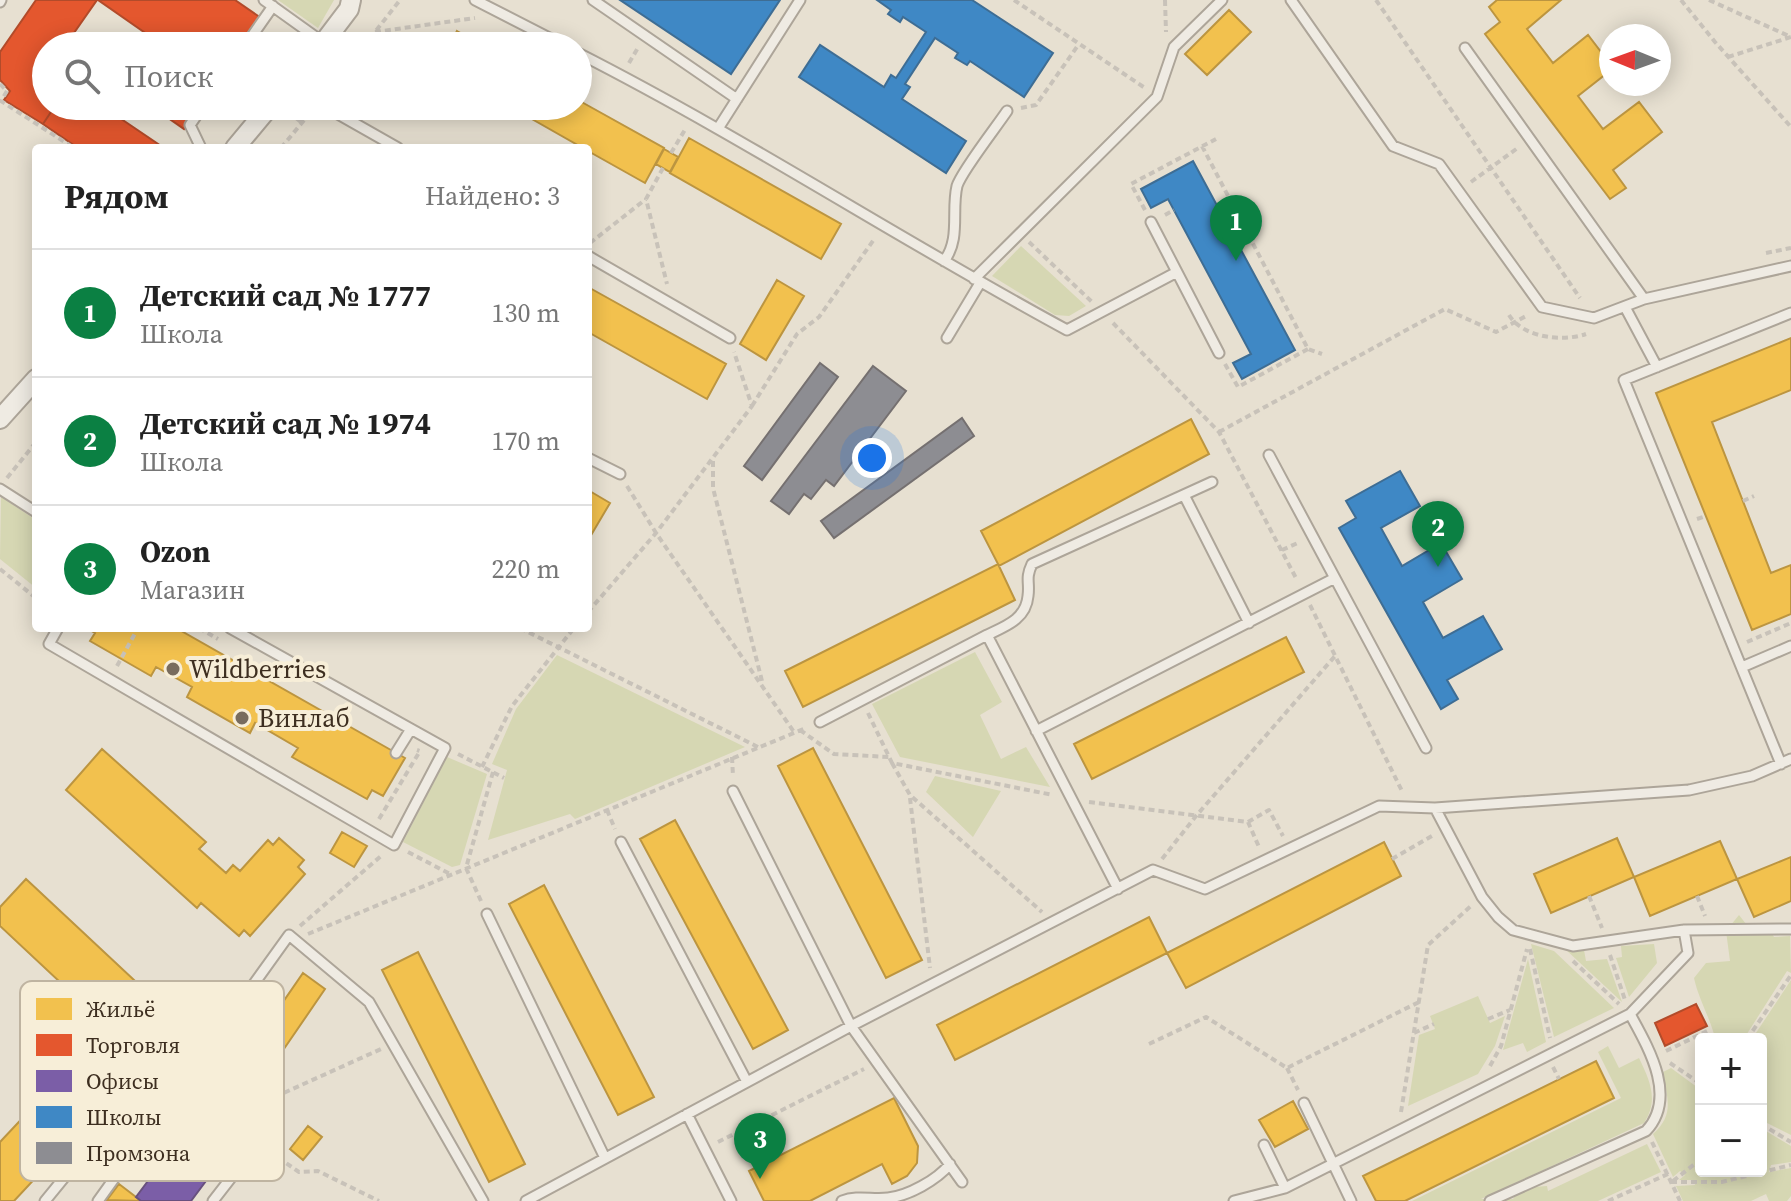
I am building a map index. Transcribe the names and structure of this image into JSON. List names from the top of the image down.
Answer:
{
  "places": ["Wildberries", "Винлаб"],
  "legend": [
    "Жильё",
    "Торговля",
    "Офисы",
    "Школы",
    "Промзона"
  ],
  "north": "left",
  "page": {
    "search": "Поиск",
    "heading": ["Рядом", "Найдено: 3"],
    "pins": ["1", "2", "3"],
    "list": [
      {
        "mark": "1",
        "name": "Детский сад № 1777",
        "note": "Школа",
        "value": "130 m"
      },
      {
        "mark": "2",
        "name": "Детский сад № 1974",
        "note": "Школа",
        "value": "170 m"
      },
      {
        "mark": "3",
        "name": "Ozon",
        "note": "Магазин",
        "value": "220 m"
      }
    ],
    "map_buttons": ["+", "−"]
  }
}
